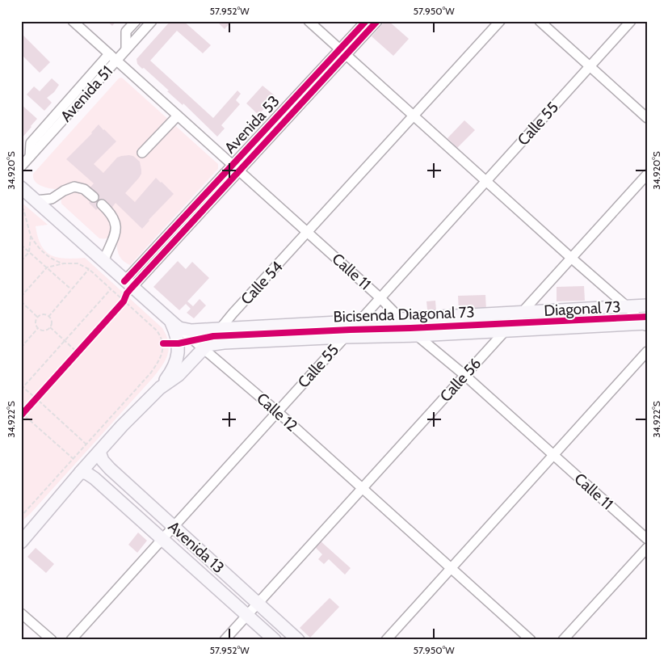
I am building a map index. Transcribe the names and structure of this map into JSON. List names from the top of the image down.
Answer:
{
  "streets": {
    "main road": [
      "Calle 54",
      "Diagonal 73",
      "Calle 12",
      "Avenida 13"
    ],
    "street": [
      "Avenida 51",
      "Calle 55",
      "Avenida 53",
      "Calle 11",
      "Calle 56"
    ],
    "cycle path": ["Bicisenda Diagonal 73"]
  },
  "crossings": [
    ["Avenida 51", "Calle 11"],
    ["Calle 55", "Calle 11"],
    ["Calle 55", "Diagonal 73"],
    ["Calle 55", "Calle 12"],
    ["Calle 55", "Avenida 13"],
    ["Avenida 53", "Calle 11"],
    ["Avenida 53", "Calle 12"],
    ["Calle 11", "Calle 54"],
    ["Calle 11", "Diagonal 73"],
    ["Calle 11", "Calle 56"],
    ["Calle 54", "Diagonal 73"],
    ["Calle 54", "Calle 12"],
    ["Calle 54", "Avenida 13"],
    ["Diagonal 73", "Calle 56"],
    ["Diagonal 73", "Calle 12"],
    ["Calle 56", "Calle 12"],
    ["Calle 56", "Avenida 13"]
  ],
  "coordinates": [
    "57.952°W",
    "57.950°W",
    "34.920°S",
    "34.922°S"
  ]
}
